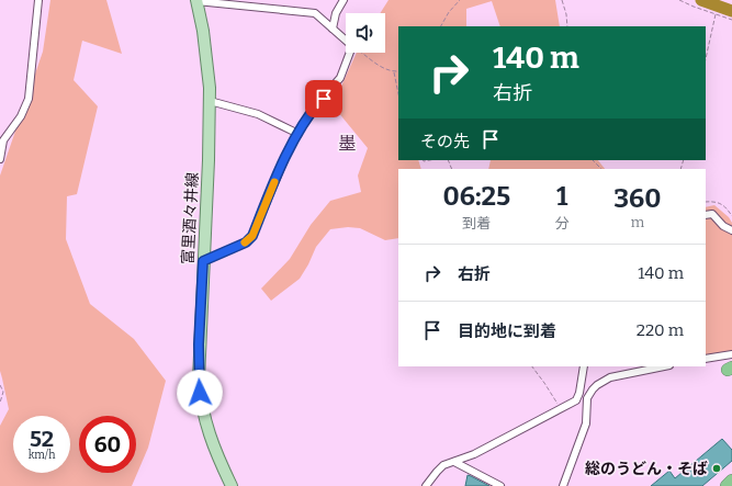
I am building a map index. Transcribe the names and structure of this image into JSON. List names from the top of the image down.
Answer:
{
  "streets": {
    "main road": ["富里酒々井線"]
  },
  "districts": ["墨"],
  "places": ["総のうどん・そば"],
  "page": {
    "turn": ["140 m", "右折"],
    "then": "その先",
    "eta": [
      "06:25",
      "到着",
      "1",
      "分",
      "360",
      "m"
    ],
    "list": [
      {
        "name": "右折",
        "value": "140 m"
      },
      {
        "name": "目的地に到着",
        "value": "220 m"
      }
    ],
    "speed": "52 km/h",
    "limit": "60"
  }
}
